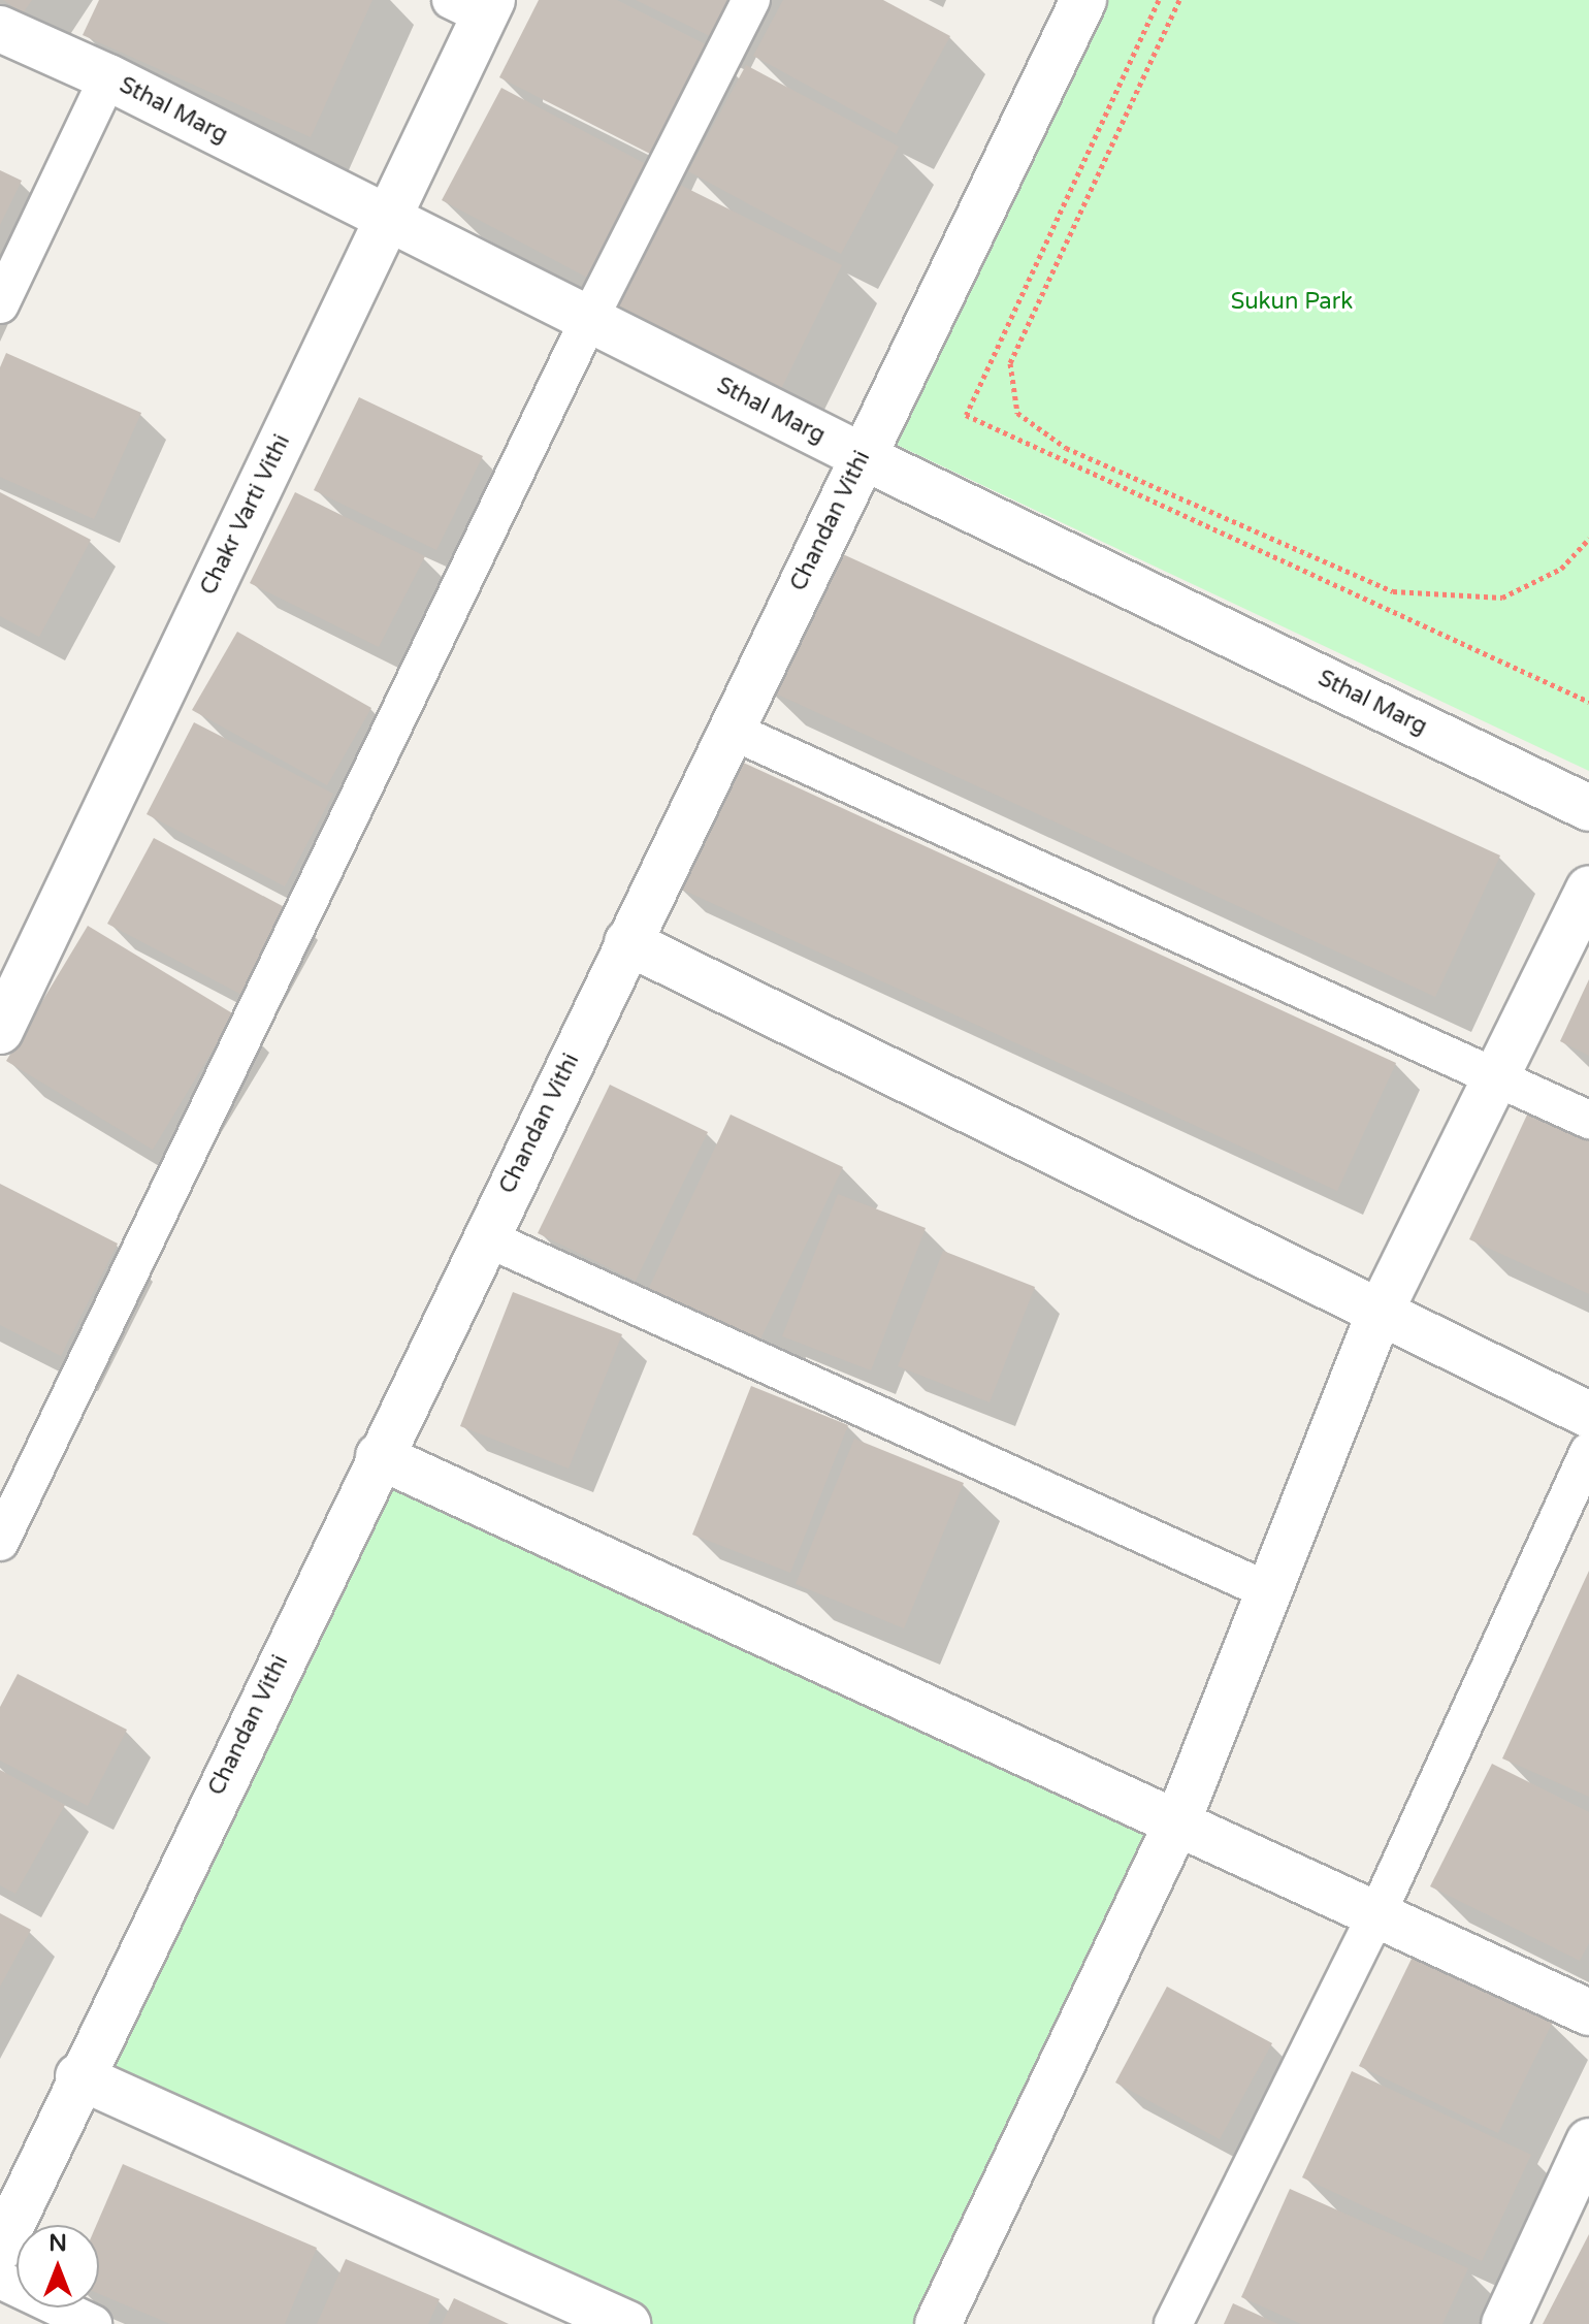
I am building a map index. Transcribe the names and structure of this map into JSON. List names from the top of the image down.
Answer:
{
  "streets": {
    "street": ["Sthal Marg", "Chakr Varti Vithi", "Chandan Vithi"]
  },
  "crossings": [
    ["Sthal Marg", "Chakr Varti Vithi"],
    ["Sthal Marg", "Chandan Vithi"]
  ],
  "parks": ["Sukun Park"],
  "north": "top"
}
